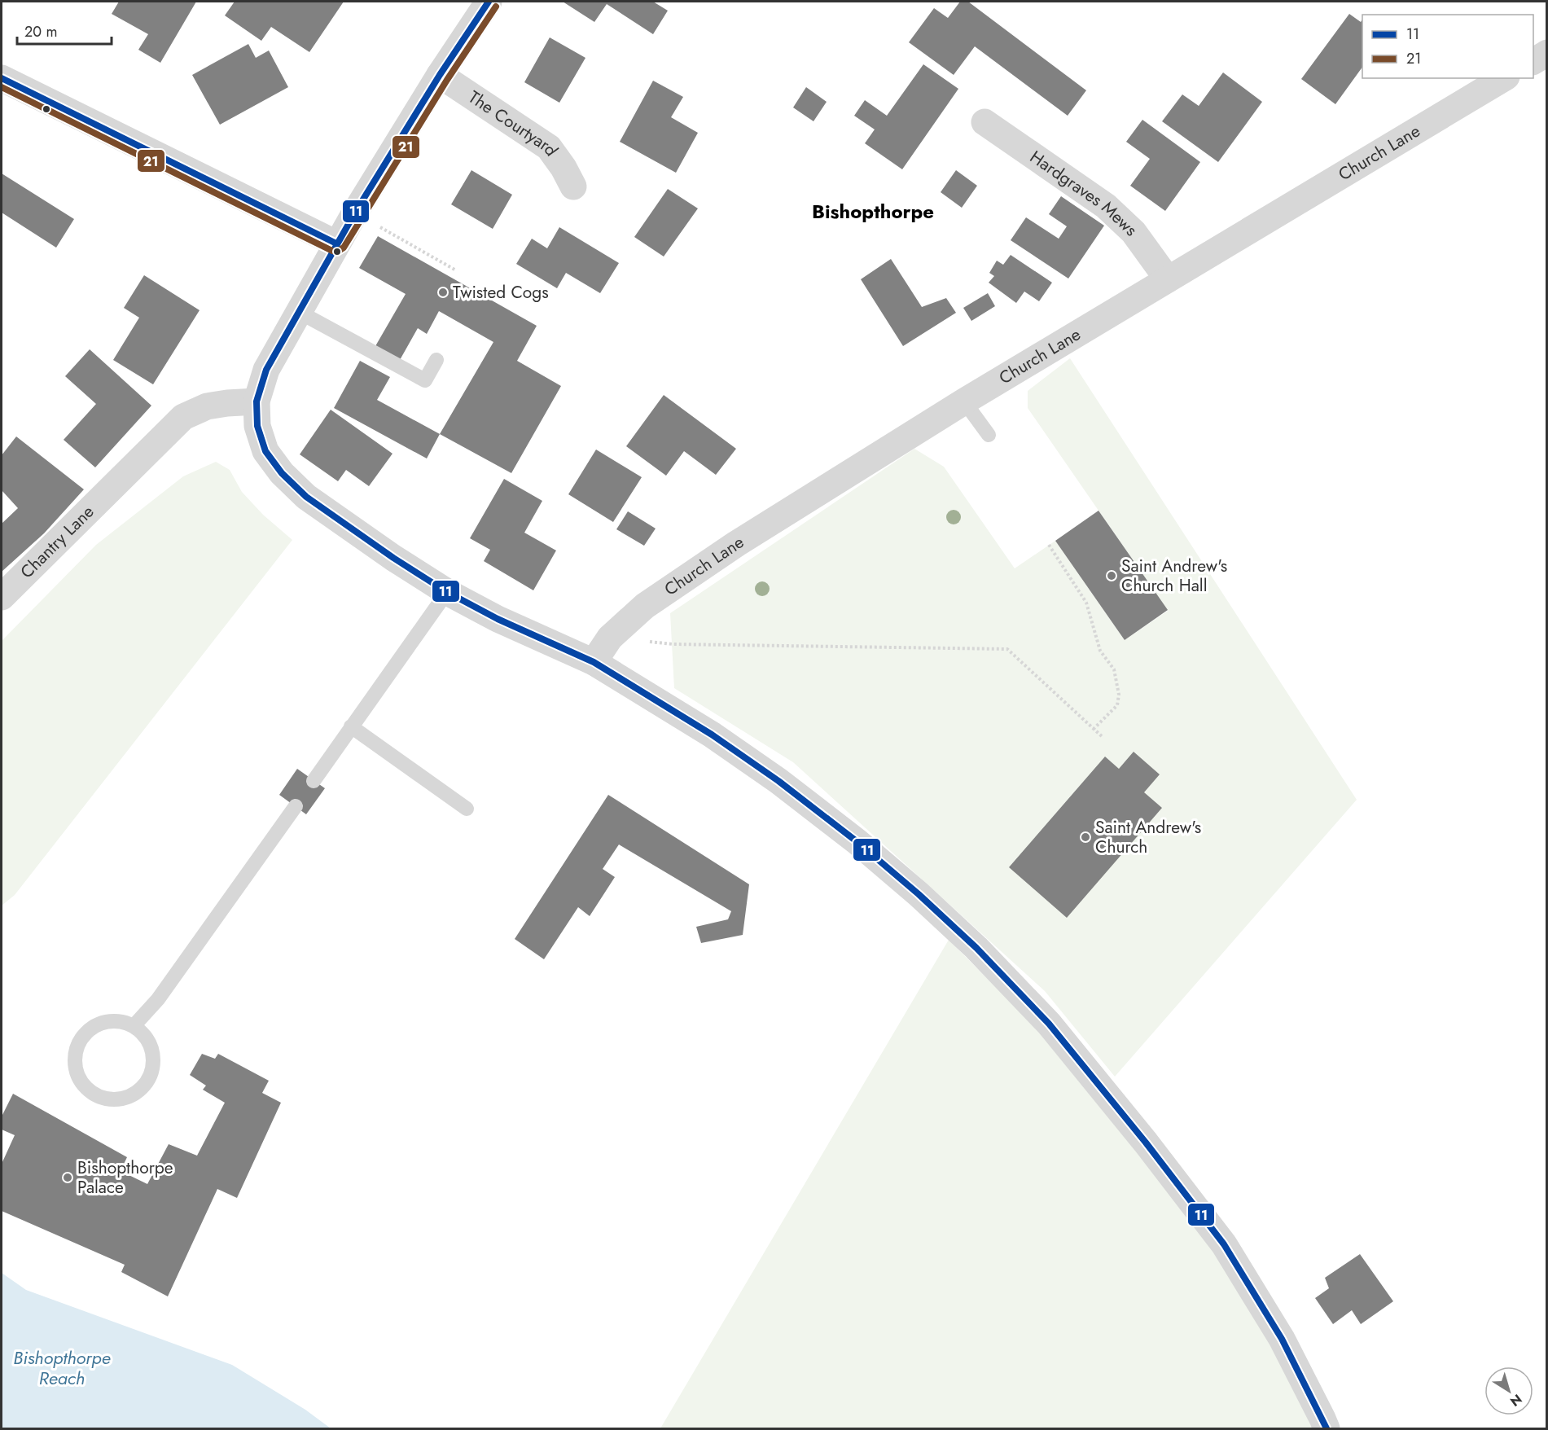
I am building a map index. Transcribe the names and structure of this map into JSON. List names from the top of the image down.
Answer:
{
  "streets": {
    "street": [
      "The Courtyard",
      "Church Lane",
      "Hardgraves Mews",
      "Chantry Lane"
    ]
  },
  "crossings": [
    ["Church Lane", "Hardgraves Mews"]
  ],
  "districts": ["Bishopthorpe"],
  "water": ["Bishopthorpe Reach"],
  "places": [
    "Twisted Cogs",
    "Saint Andrew's Church Hall",
    "Saint Andrew's Church",
    "Bishopthorpe Palace"
  ],
  "lines": ["transit line 11", "transit line 21"],
  "legend": ["11", "21"],
  "scale_bar": "20 m",
  "north": "bottom right"
}
